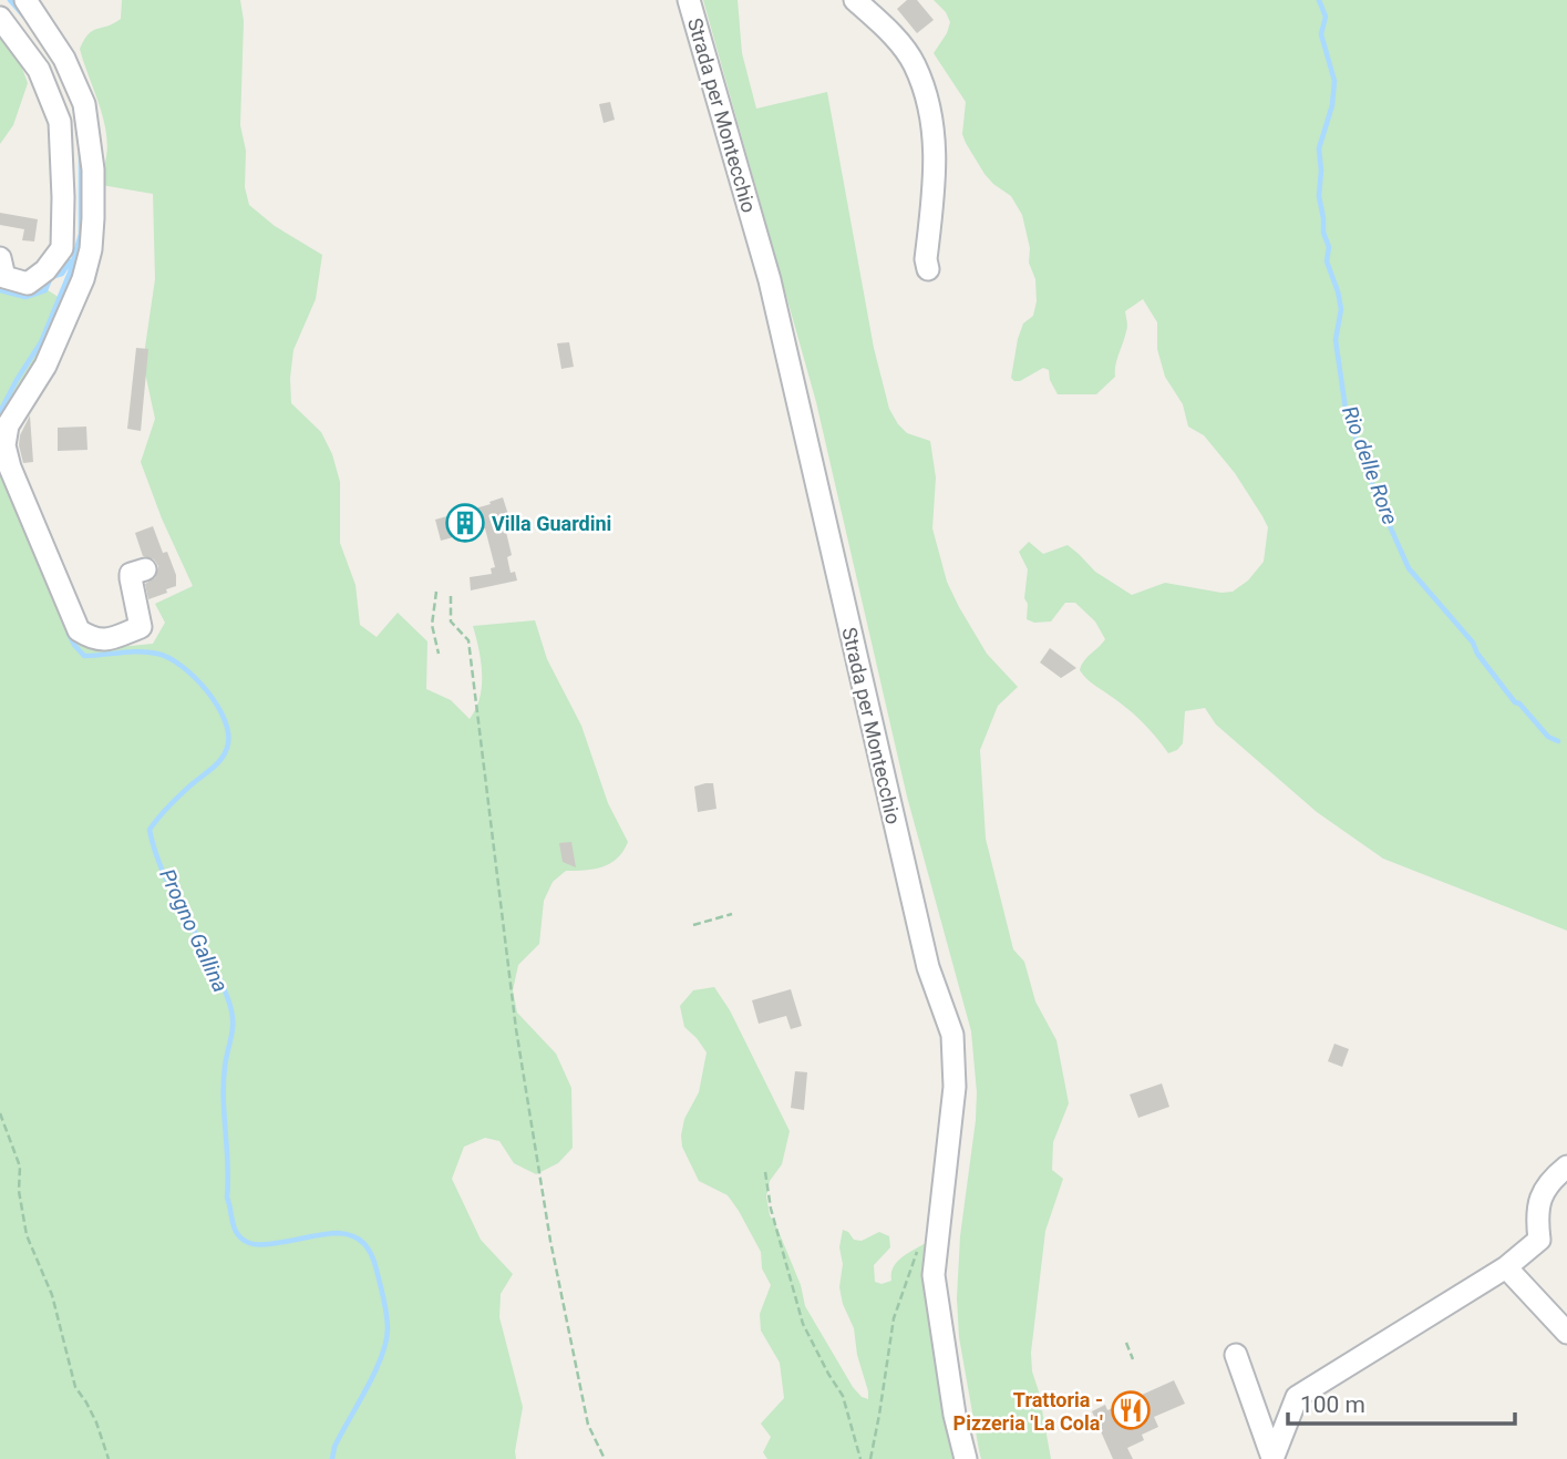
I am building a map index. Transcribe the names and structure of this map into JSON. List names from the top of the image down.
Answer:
{
  "streets": {
    "street": ["Strada per Montecchio"]
  },
  "water": ["Rio delle Rore", "Progno Gallina"],
  "places": {
    "building": ["Villa Guardini"],
    "restaurant": ["Trattoria - Pizzeria 'La Cola'"]
  },
  "scale_bar": "100 m"
}
